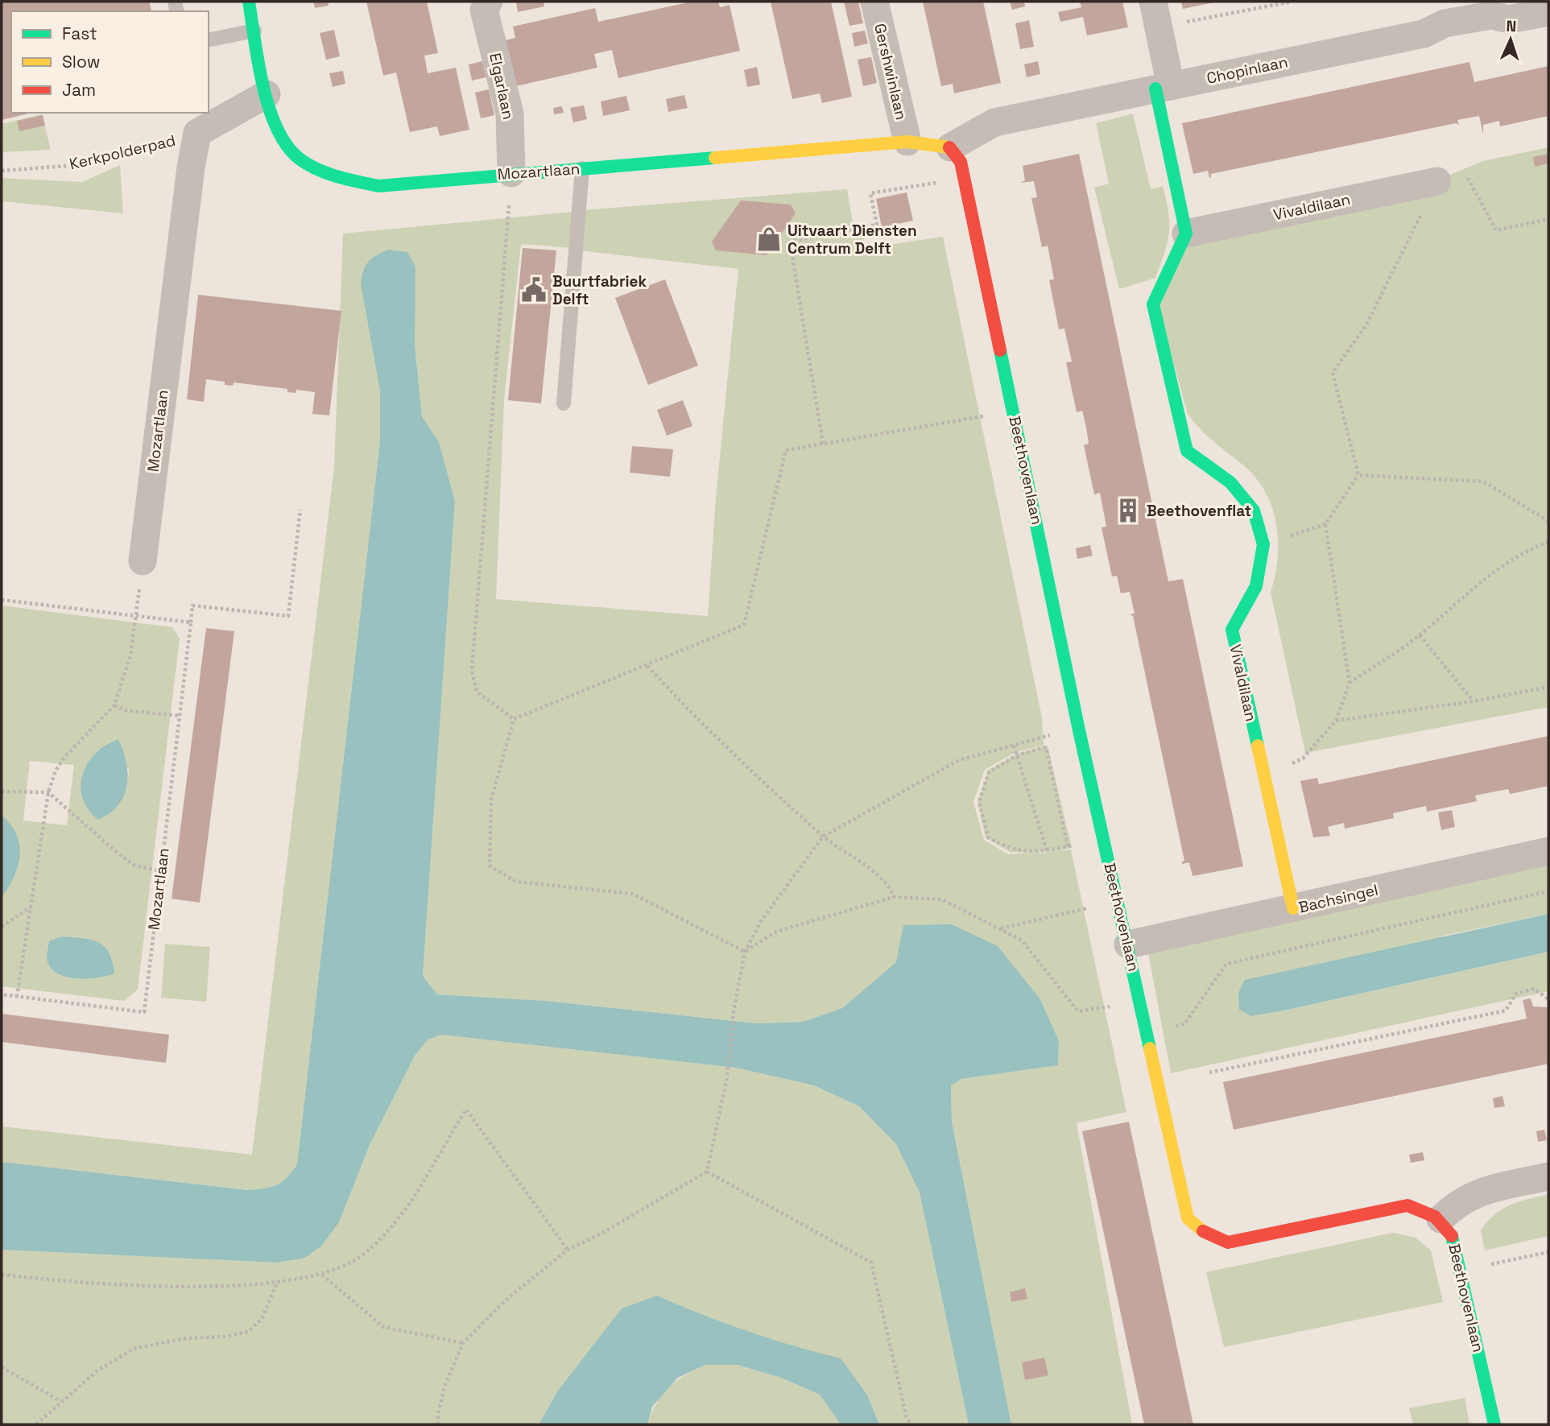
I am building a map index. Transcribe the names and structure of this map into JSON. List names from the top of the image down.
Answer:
{
  "streets": {
    "street": [
      "Chopinlaan",
      "Gershwinlaan",
      "Elgarlaan",
      "Kerkpolderpad",
      "Mozartlaan",
      "Vivaldilaan",
      "Beethovenlaan",
      "Bachsingel"
    ]
  },
  "crossings": [
    ["Chopinlaan", "Mozartlaan"],
    ["Chopinlaan", "Beethovenlaan"],
    ["Gershwinlaan", "Mozartlaan"],
    ["Elgarlaan", "Mozartlaan"],
    ["Kerkpolderpad", "Mozartlaan"],
    ["Mozartlaan", "Beethovenlaan"],
    ["Vivaldilaan", "Bachsingel"],
    ["Beethovenlaan", "Bachsingel"]
  ],
  "places": {
    "shop": ["Uitvaart Diensten Centrum Delft"],
    "public building": ["Buurtfabriek Delft"],
    "building": ["Beethovenflat"]
  },
  "legend": ["Fast", "Slow", "Jam"],
  "north": "top"
}
